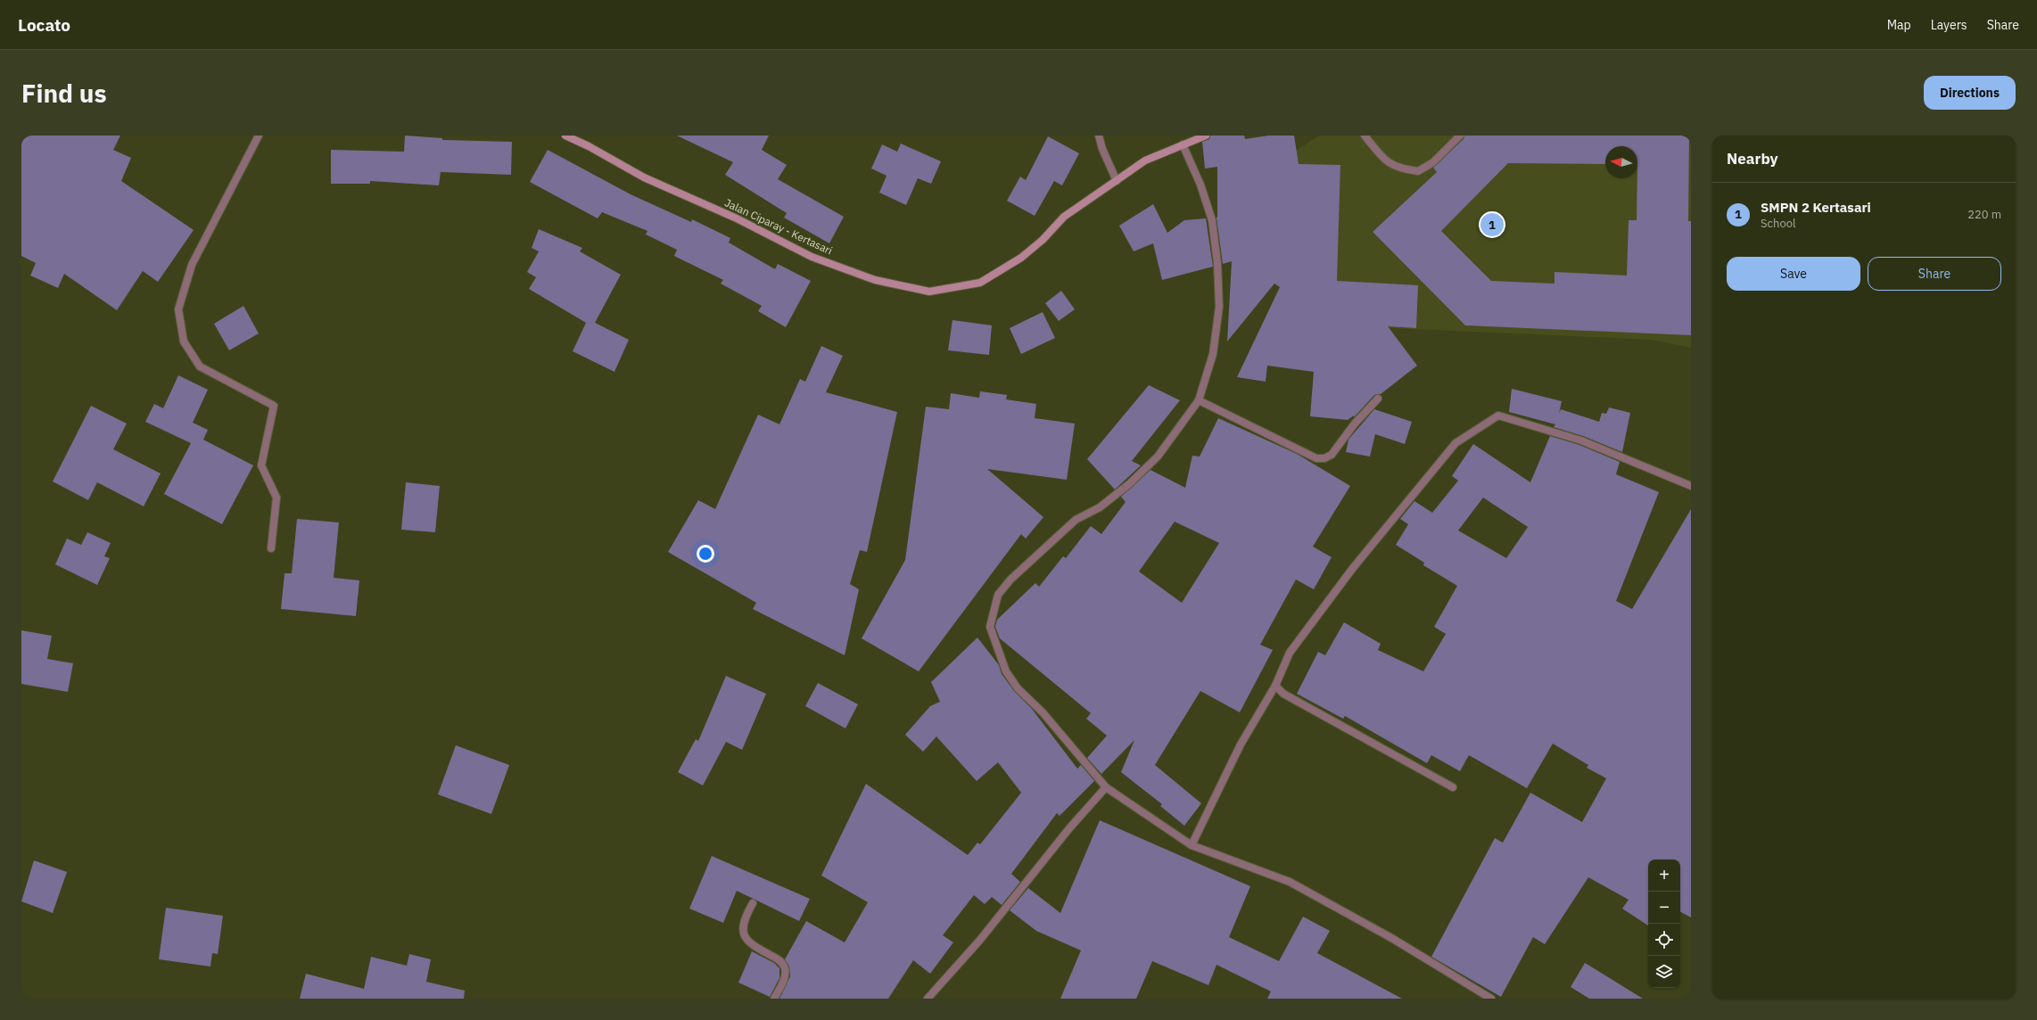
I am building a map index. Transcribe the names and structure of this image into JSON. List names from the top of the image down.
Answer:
{
  "streets": {
    "main road": ["Jalan Ciparay - Kertasari"]
  },
  "north": "left",
  "page": {
    "header": "Locato",
    "nav": ["Map", "Layers", "Share"],
    "buttons": [
      "Directions",
      ["Save", "Share"]
    ],
    "title": "Find us",
    "heading": "Nearby",
    "list": [
      {
        "mark": "1",
        "name": "SMPN 2 Kertasari",
        "note": "School",
        "value": "220 m"
      }
    ],
    "pins": "1",
    "map_buttons": ["+", "−"]
  }
}
